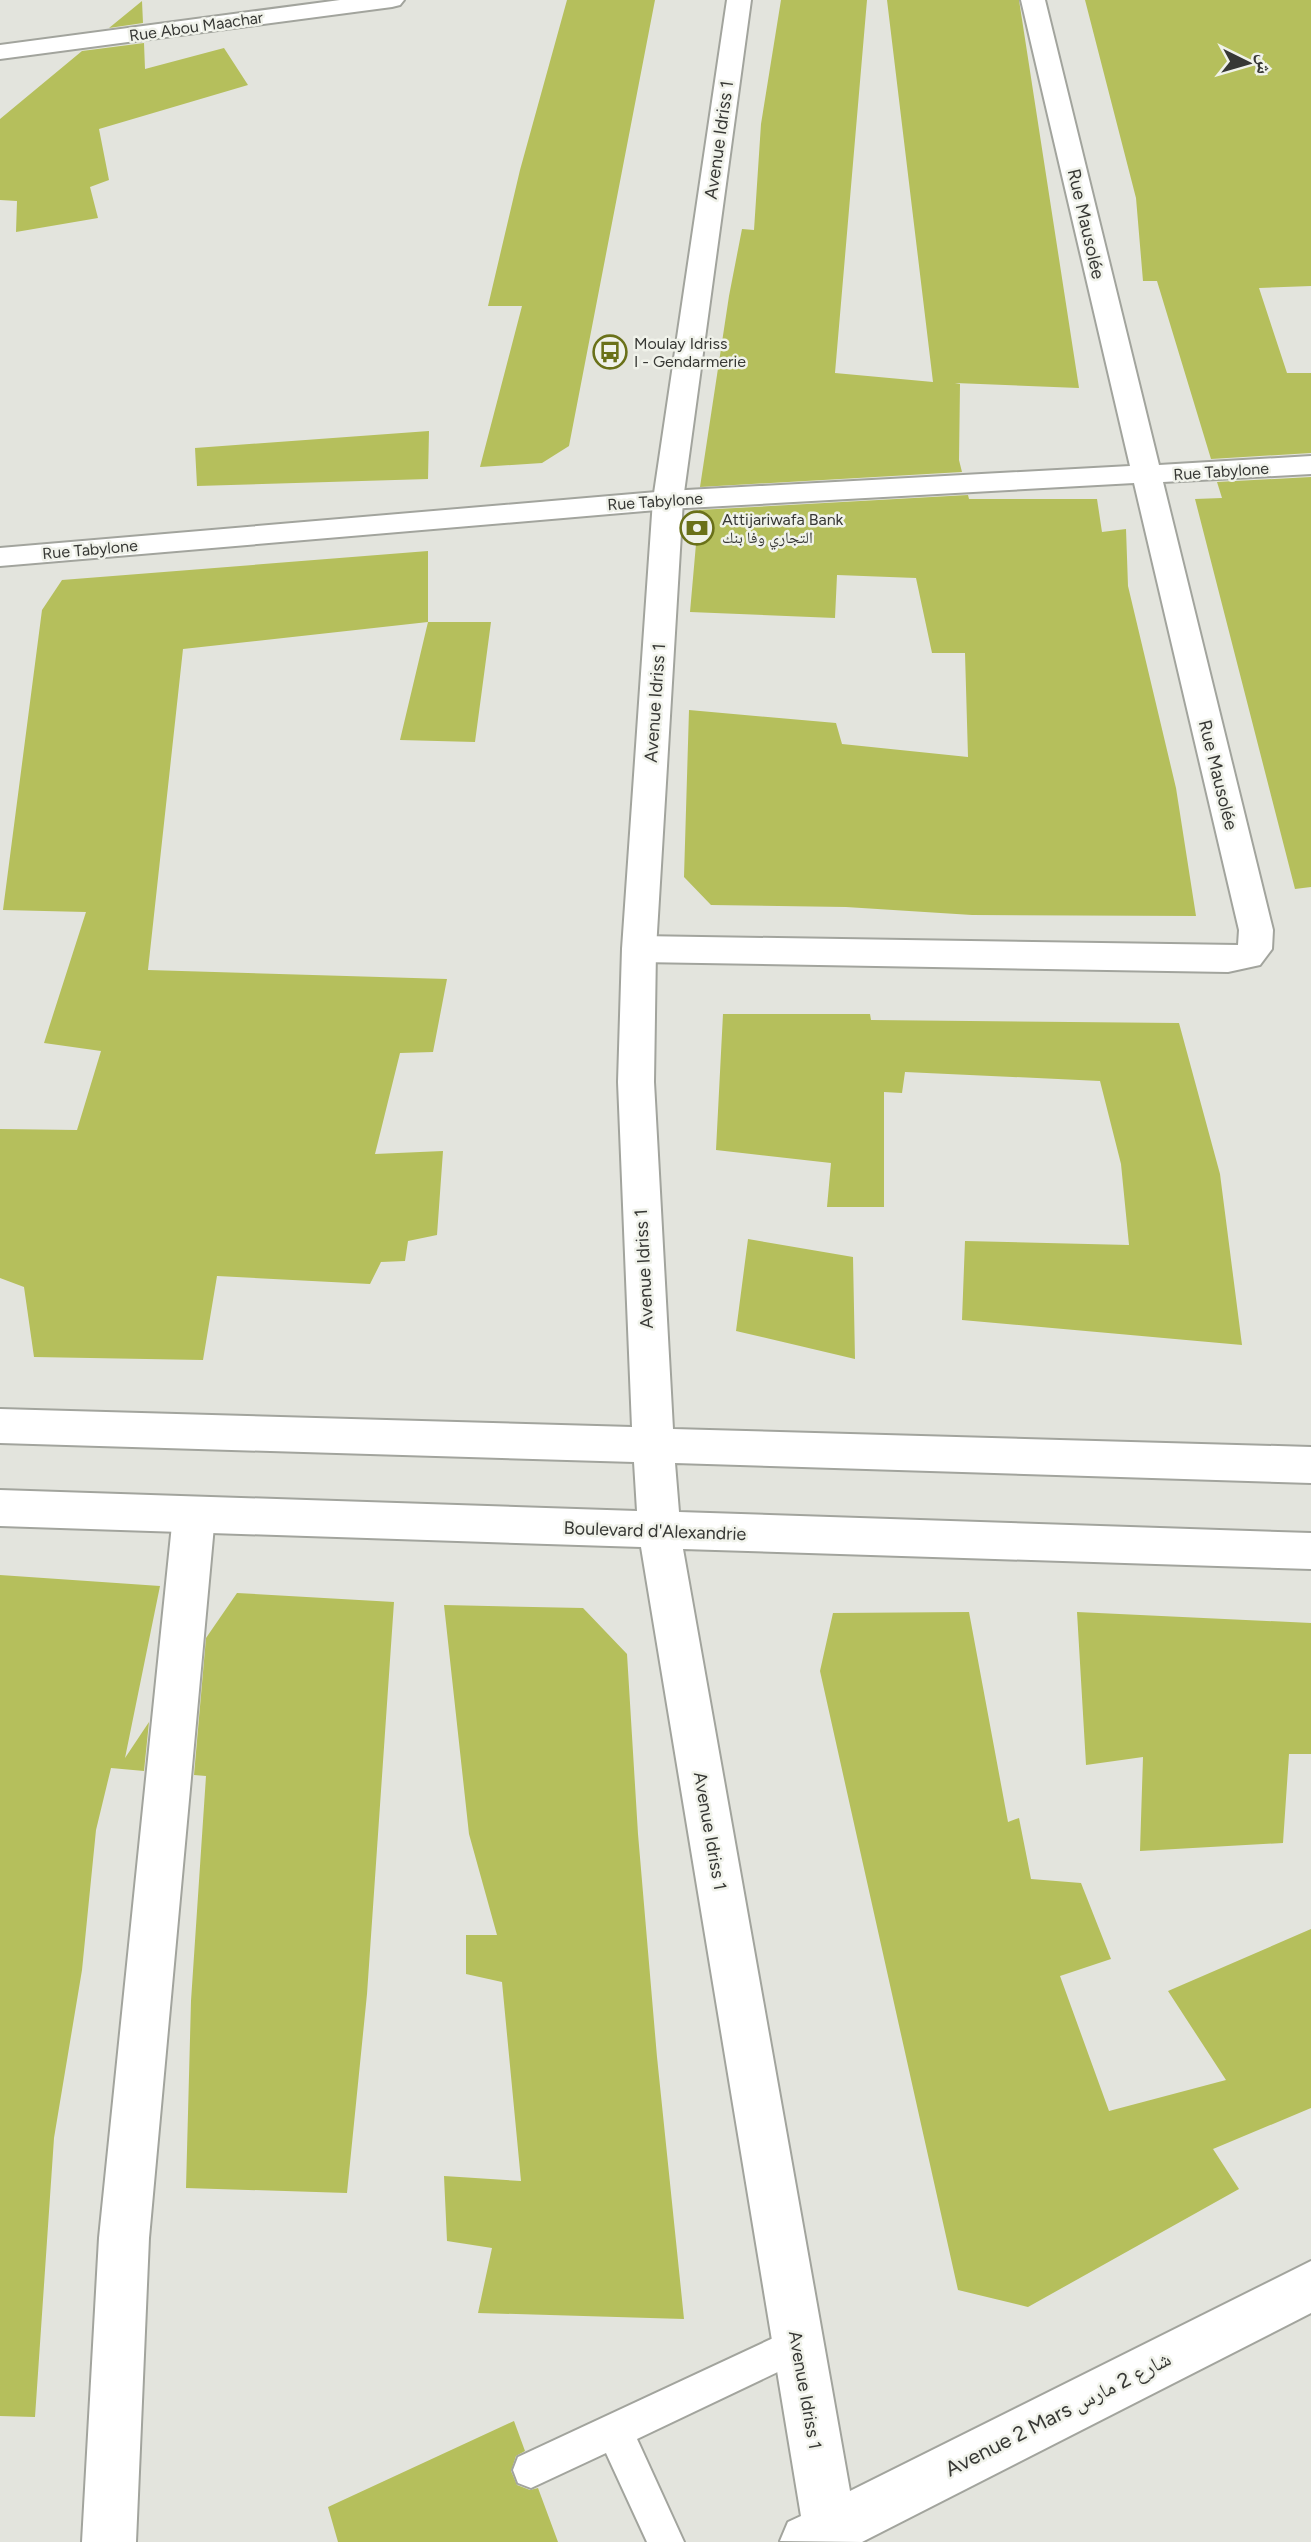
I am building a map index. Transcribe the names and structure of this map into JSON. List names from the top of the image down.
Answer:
{
  "streets": {
    "street": [
      "Rue Abou Maachar",
      "Avenue Idriss 1",
      "Rue Mausolée",
      "Rue Tabylone",
      "Boulevard d'Alexandrie",
      "Avenue 2 Mars شارع 2 مارس"
    ]
  },
  "crossings": [
    ["Avenue Idriss 1", "Rue Mausolée"],
    ["Avenue Idriss 1", "Rue Tabylone"],
    ["Avenue Idriss 1", "Boulevard d'Alexandrie"],
    ["Avenue Idriss 1", "Avenue 2 Mars شارع 2 مارس"],
    ["Rue Mausolée", "Rue Tabylone"]
  ],
  "places": {
    "bus stop": ["Moulay Idriss I - Gendarmerie"],
    "bank": ["Attijariwafa Bank التجاري وفا بنك"]
  },
  "north": "right"
}
